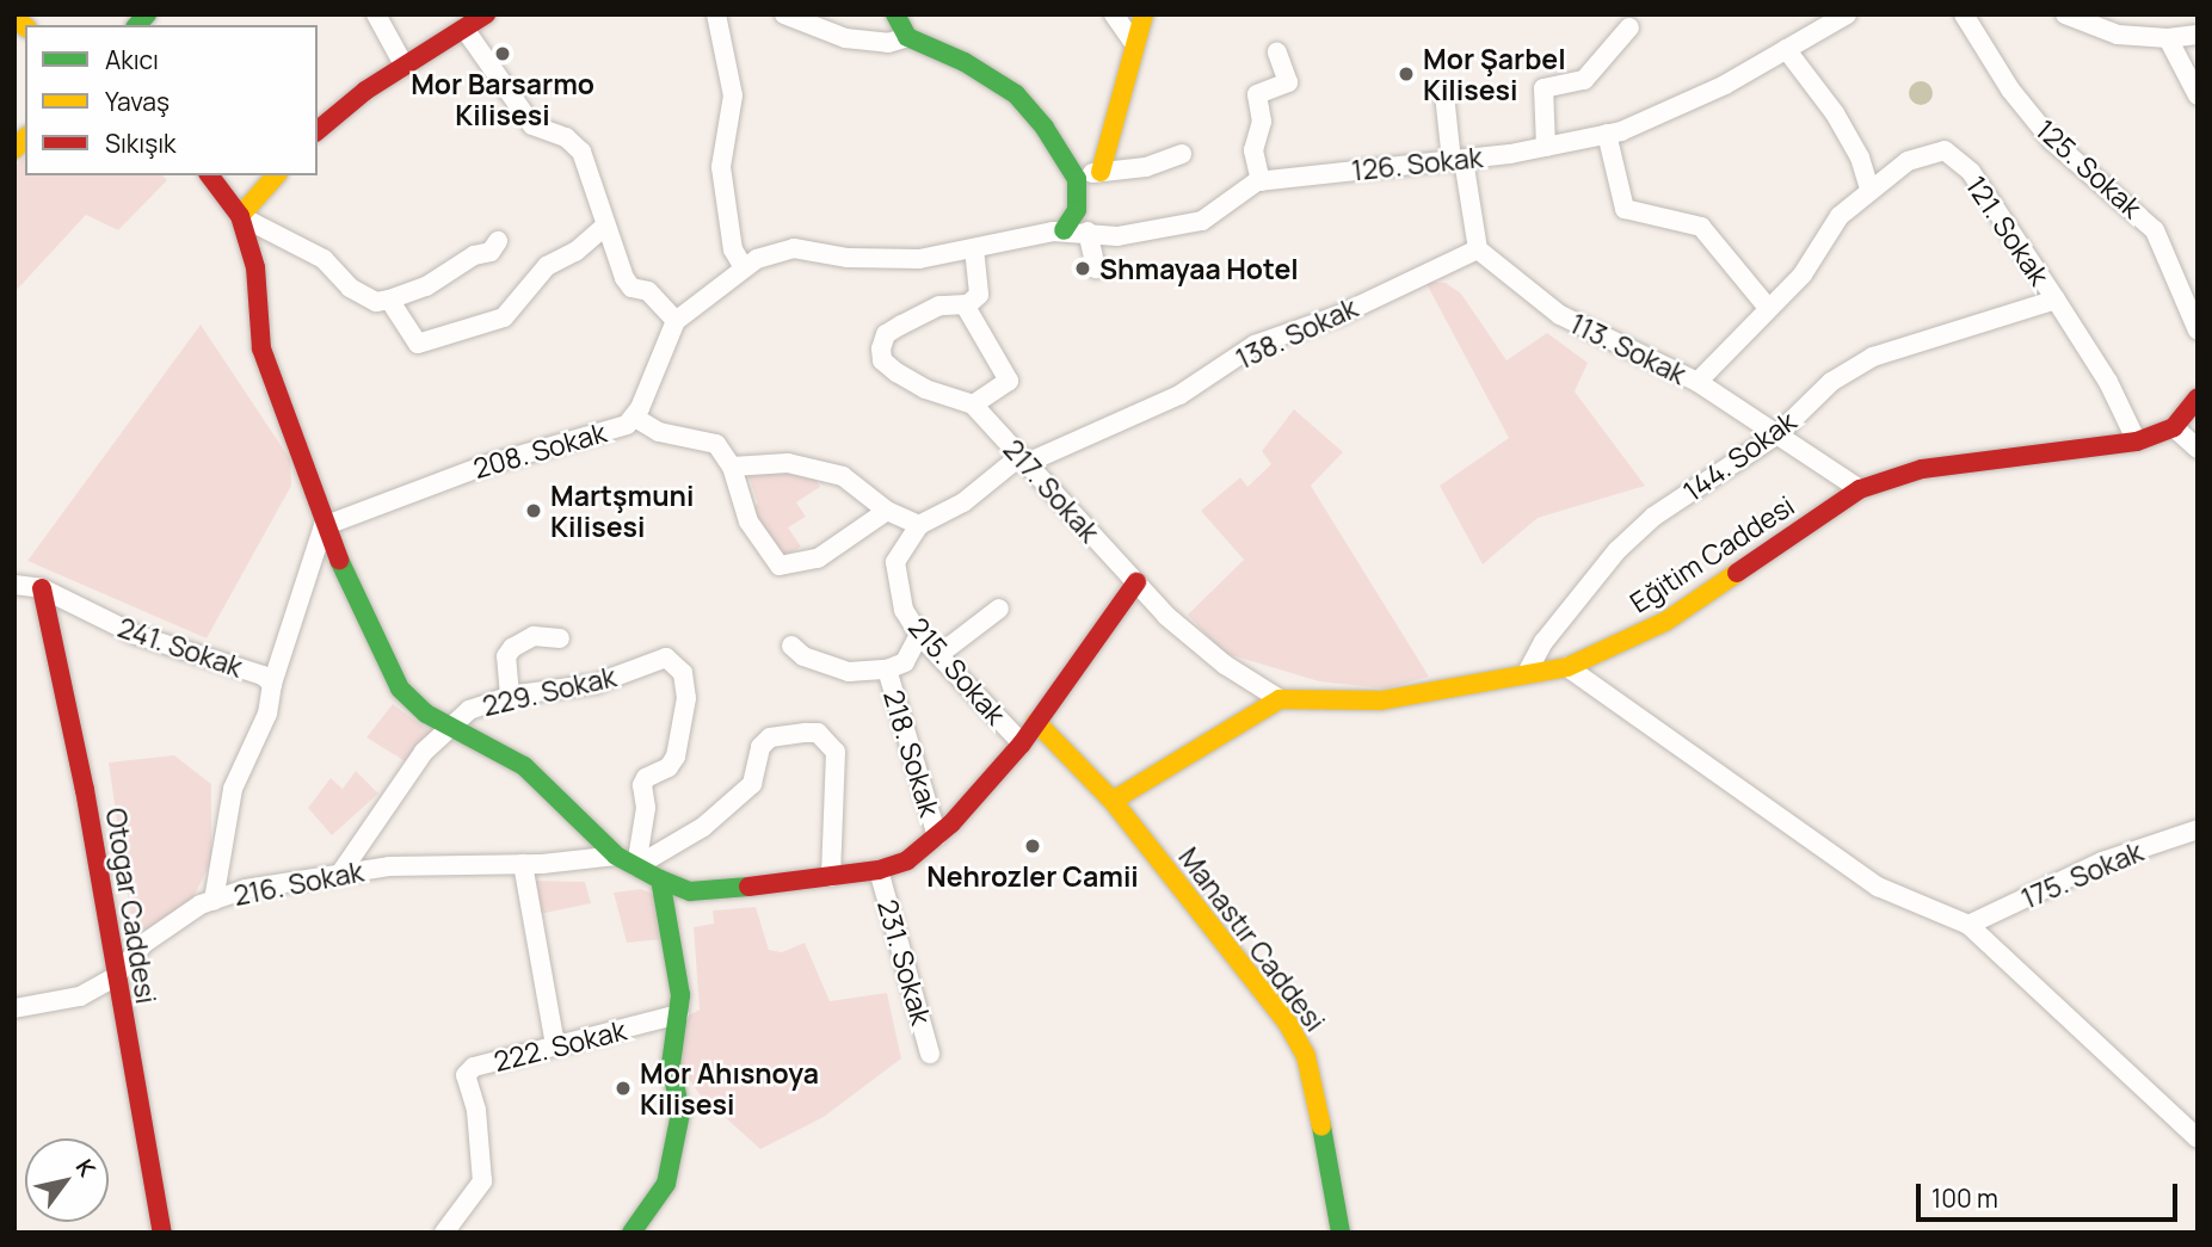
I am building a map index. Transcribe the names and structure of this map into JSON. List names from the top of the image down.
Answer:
{
  "streets": {
    "street": [
      "126. Sokak",
      "125. Sokak",
      "121. Sokak",
      "138. Sokak",
      "113. Sokak",
      "208. Sokak",
      "144. Sokak",
      "217. Sokak",
      "Eğitim Caddesi",
      "241. Sokak",
      "215. Sokak",
      "229. Sokak",
      "218. Sokak",
      "175. Sokak",
      "216. Sokak",
      "Otogar Caddesi",
      "Manastır Caddesi",
      "231. Sokak",
      "222. Sokak"
    ]
  },
  "crossings": [
    ["126. Sokak", "208. Sokak"],
    ["121. Sokak", "113. Sokak"],
    ["121. Sokak", "144. Sokak"],
    ["121. Sokak", "Eğitim Caddesi"],
    ["138. Sokak", "113. Sokak"],
    ["138. Sokak", "217. Sokak"],
    ["138. Sokak", "215. Sokak"],
    ["113. Sokak", "144. Sokak"],
    ["113. Sokak", "Eğitim Caddesi"],
    ["144. Sokak", "Eğitim Caddesi"],
    ["217. Sokak", "Eğitim Caddesi"],
    ["217. Sokak", "215. Sokak"],
    ["241. Sokak", "216. Sokak"],
    ["241. Sokak", "Otogar Caddesi"],
    ["215. Sokak", "218. Sokak"],
    ["229. Sokak", "216. Sokak"],
    ["216. Sokak", "Otogar Caddesi"]
  ],
  "places": [
    "Mor Barsarmo Kilisesi",
    "Mor Şarbel Kilisesi",
    "Shmayaa Hotel",
    "Martşmuni Kilisesi",
    "Nehrozler Camii",
    "Mor Ahısnoya Kilisesi"
  ],
  "legend": ["Akıcı", "Yavaş", "Sıkışık"],
  "scale_bar": "100 m",
  "north": "top right"
}
